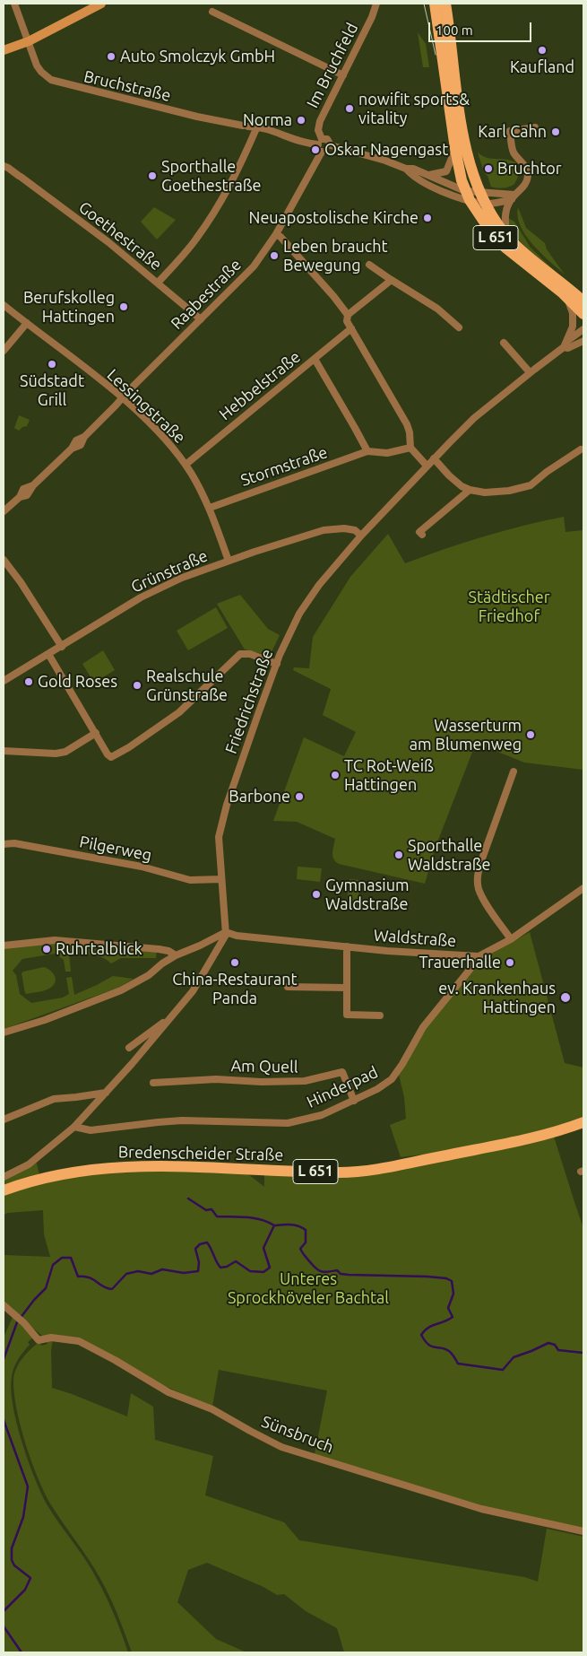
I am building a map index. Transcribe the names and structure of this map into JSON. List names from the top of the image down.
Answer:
{
  "streets": {
    "main road": ["L 651", "Bredenscheider Straße"],
    "street": [
      "Im Bruchfeld",
      "Bruchstraße",
      "Goethestraße",
      "Raabestraße",
      "Hebbelstraße",
      "Lessingstraße",
      "Stormstraße",
      "Grünstraße",
      "Friedrichstraße",
      "Pilgerweg",
      "Waldstraße",
      "Am Quell",
      "Hinderpad",
      "Sünsbruch"
    ]
  },
  "crossings": [
    ["Im Bruchfeld", "Bruchstraße"],
    ["Bruchstraße", "L 651"],
    ["Goethestraße", "Raabestraße"],
    ["Raabestraße", "Lessingstraße"],
    ["Hebbelstraße", "Lessingstraße"],
    ["Lessingstraße", "Stormstraße"],
    ["Lessingstraße", "Grünstraße"],
    ["Grünstraße", "Friedrichstraße"],
    ["Friedrichstraße", "Pilgerweg"],
    ["Friedrichstraße", "Waldstraße"],
    ["Waldstraße", "Hinderpad"],
    ["Am Quell", "Hinderpad"]
  ],
  "parks": ["Städtischer Friedhof", "Unteres Sprockhöveler Bachtal"],
  "places": [
    "Kaufland",
    "Auto Smolczyk GmbH",
    "nowifit sports& vitality",
    "Norma",
    "Karl Cahn",
    "Oskar Nagengast",
    "Bruchtor",
    "Sporthalle Goethestraße",
    "Neuapostolische Kirche",
    "Leben braucht Bewegung",
    "Berufskolleg Hattingen",
    "Südstadt Grill",
    "Gold Roses",
    "Realschule Grünstraße",
    "Wasserturm am Blumenweg",
    "TC Rot-Weiß Hattingen",
    "Barbone",
    "Sporthalle Waldstraße",
    "Gymnasium Waldstraße",
    "Ruhrtalblick",
    "China-Restaurant Panda",
    "Trauerhalle",
    "ev. Krankenhaus Hattingen"
  ],
  "scale_bar": "100 m"
}
